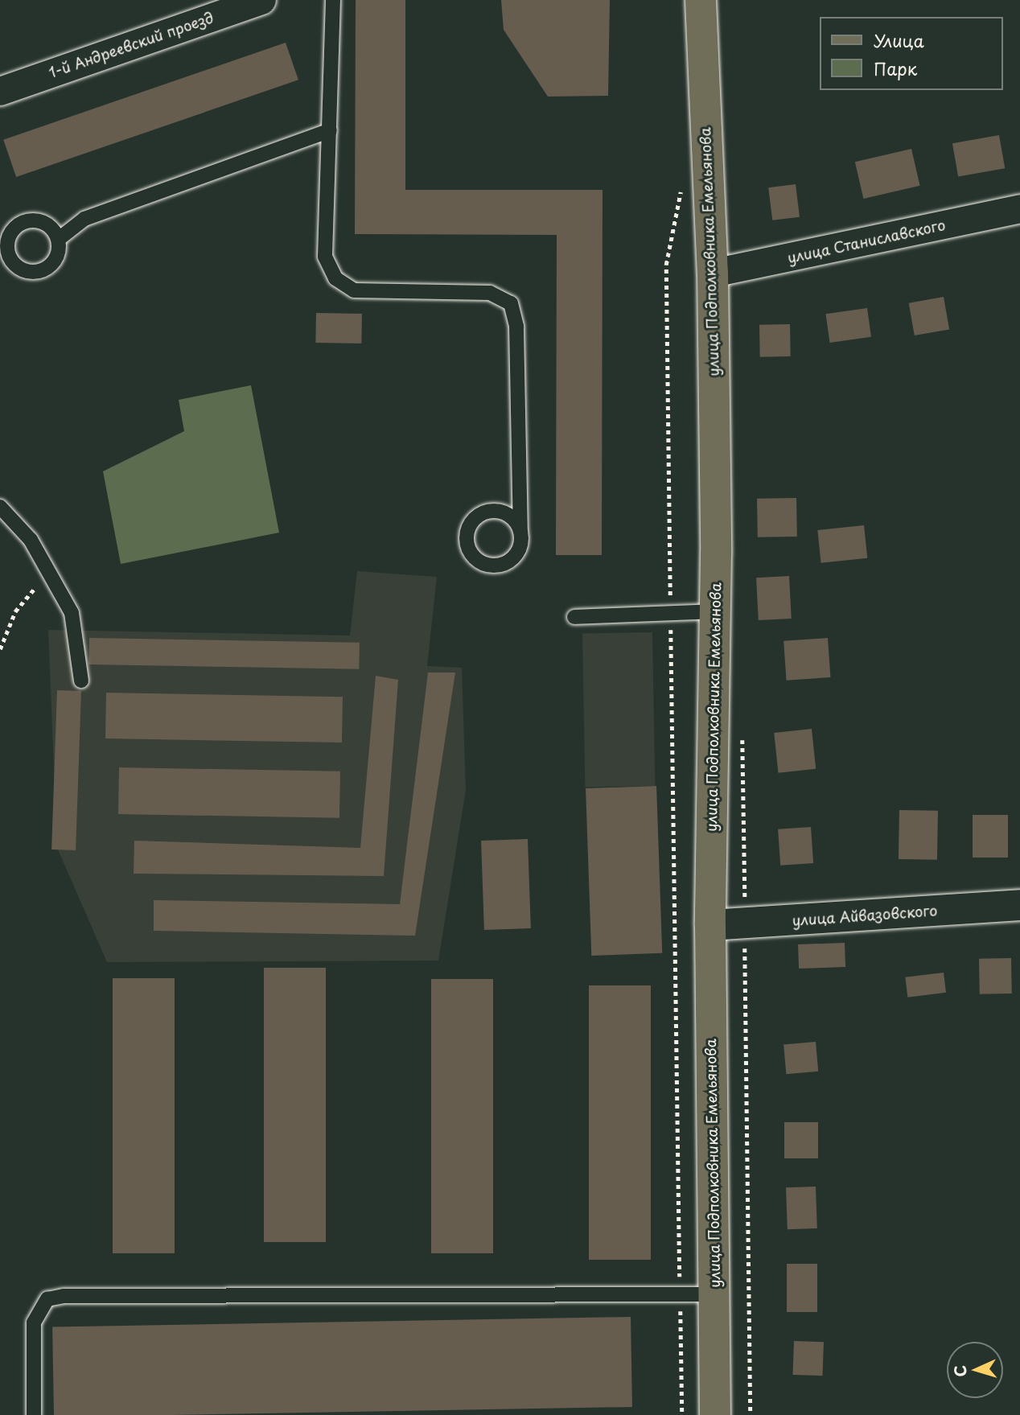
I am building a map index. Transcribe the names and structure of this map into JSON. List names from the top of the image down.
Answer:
{
  "streets": {
    "main road": ["улица Подполковника Емельянова"],
    "street": ["1-й Андреевский проезд", "улица Станиславского", "улица Айвазовского"]
  },
  "crossings": [
    ["улица Станиславского", "улица Подполковника Емельянова"],
    ["улица Подполковника Емельянова", "улица Айвазовского"]
  ],
  "legend": ["Улица", "Парк"],
  "north": "left"
}
